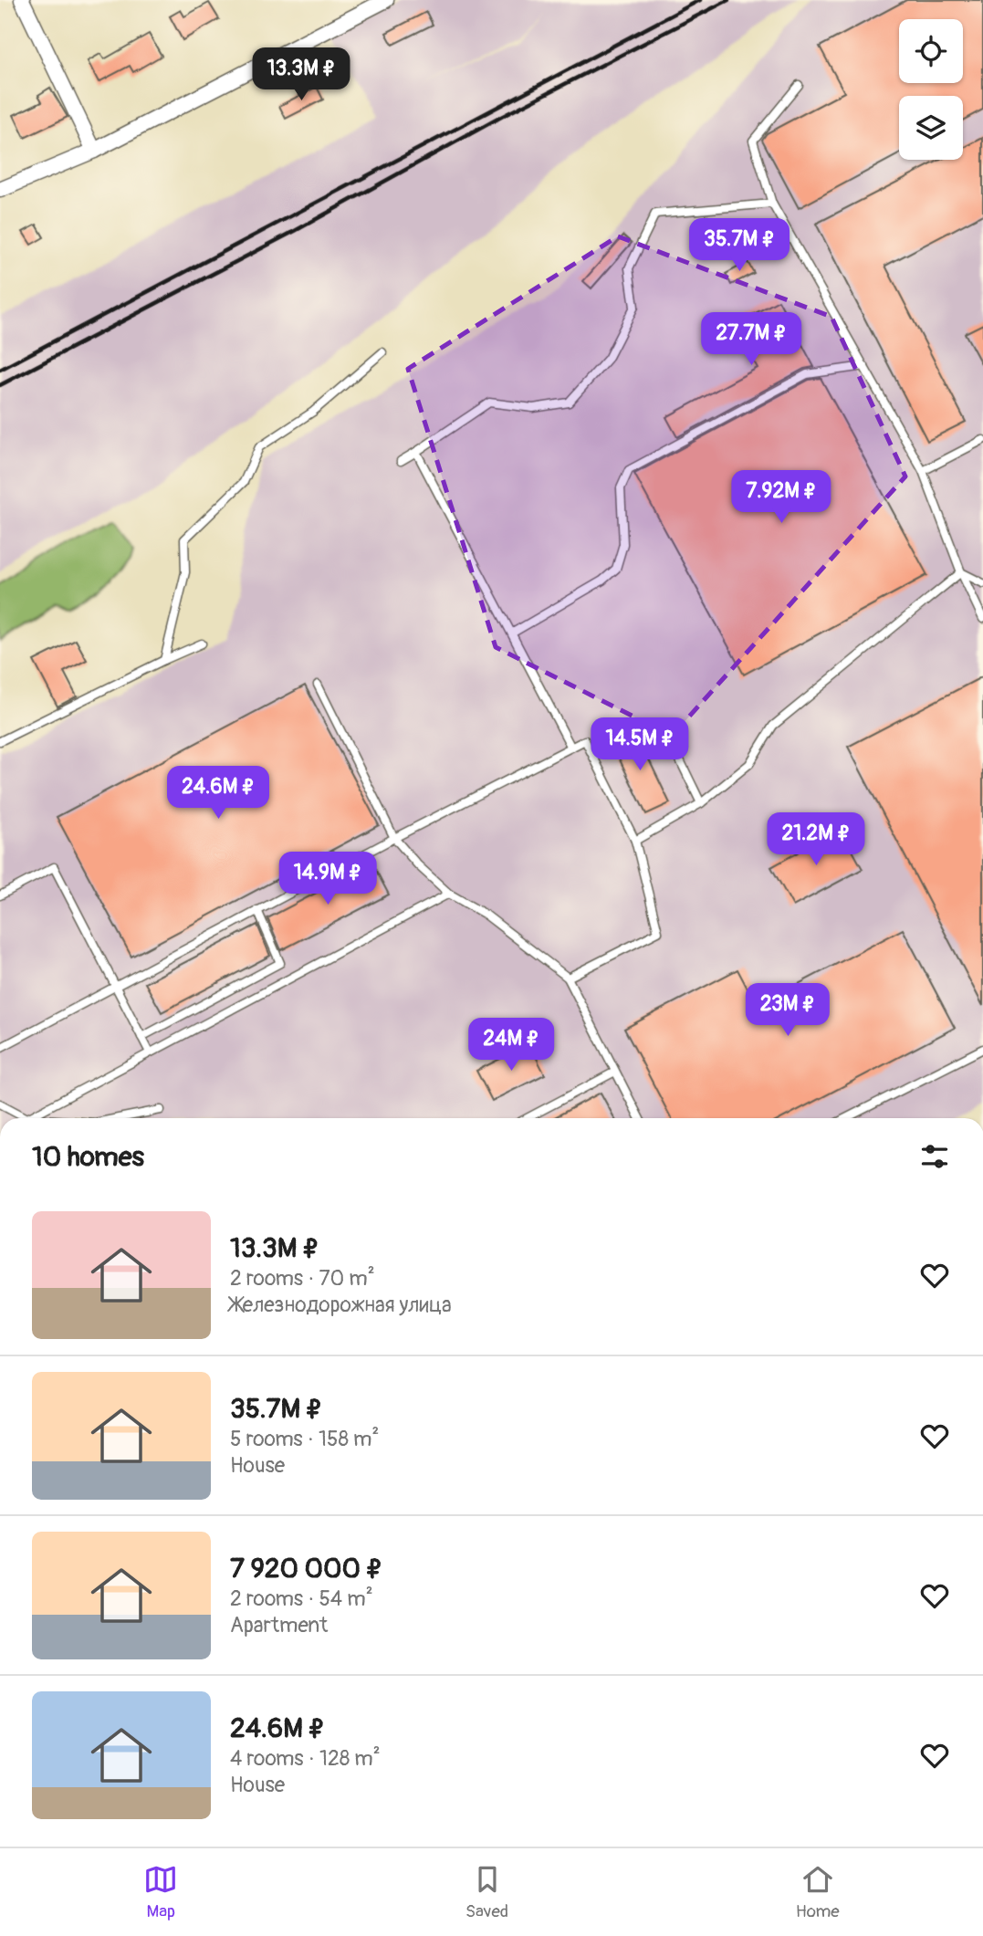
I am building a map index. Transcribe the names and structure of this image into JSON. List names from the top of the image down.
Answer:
{
  "page": {
    "price": [
      "13.3M ₽",
      "35.7M ₽",
      "27.7M ₽",
      "7.92M ₽",
      "14.5M ₽",
      "24.6M ₽",
      "21.2M ₽",
      "14.9M ₽",
      "23M ₽",
      "24M ₽"
    ],
    "heading": "10 homes",
    "list": [
      {
        "name": "13.3M ₽",
        "note": "2 rooms · 70 m² · Железнодорожная улица"
      },
      {
        "name": "35.7M ₽",
        "note": "5 rooms · 158 m² · House"
      },
      {
        "name": "7 920 000 ₽",
        "note": "2 rooms · 54 m² · Apartment"
      },
      {
        "name": "24.6M ₽",
        "note": "4 rooms · 128 m² · House"
      }
    ],
    "tabs": ["Map", "Saved", "Home"]
  }
}
